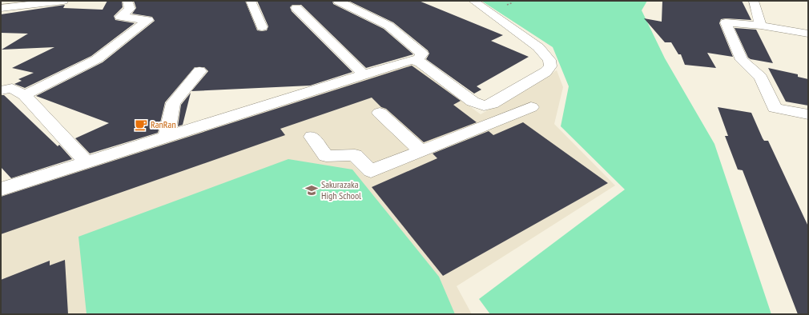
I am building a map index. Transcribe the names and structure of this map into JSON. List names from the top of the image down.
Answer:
{
  "places": {
    "cafe": ["RanRan"],
    "school or university": ["Sakurazaka High School"]
  }
}
